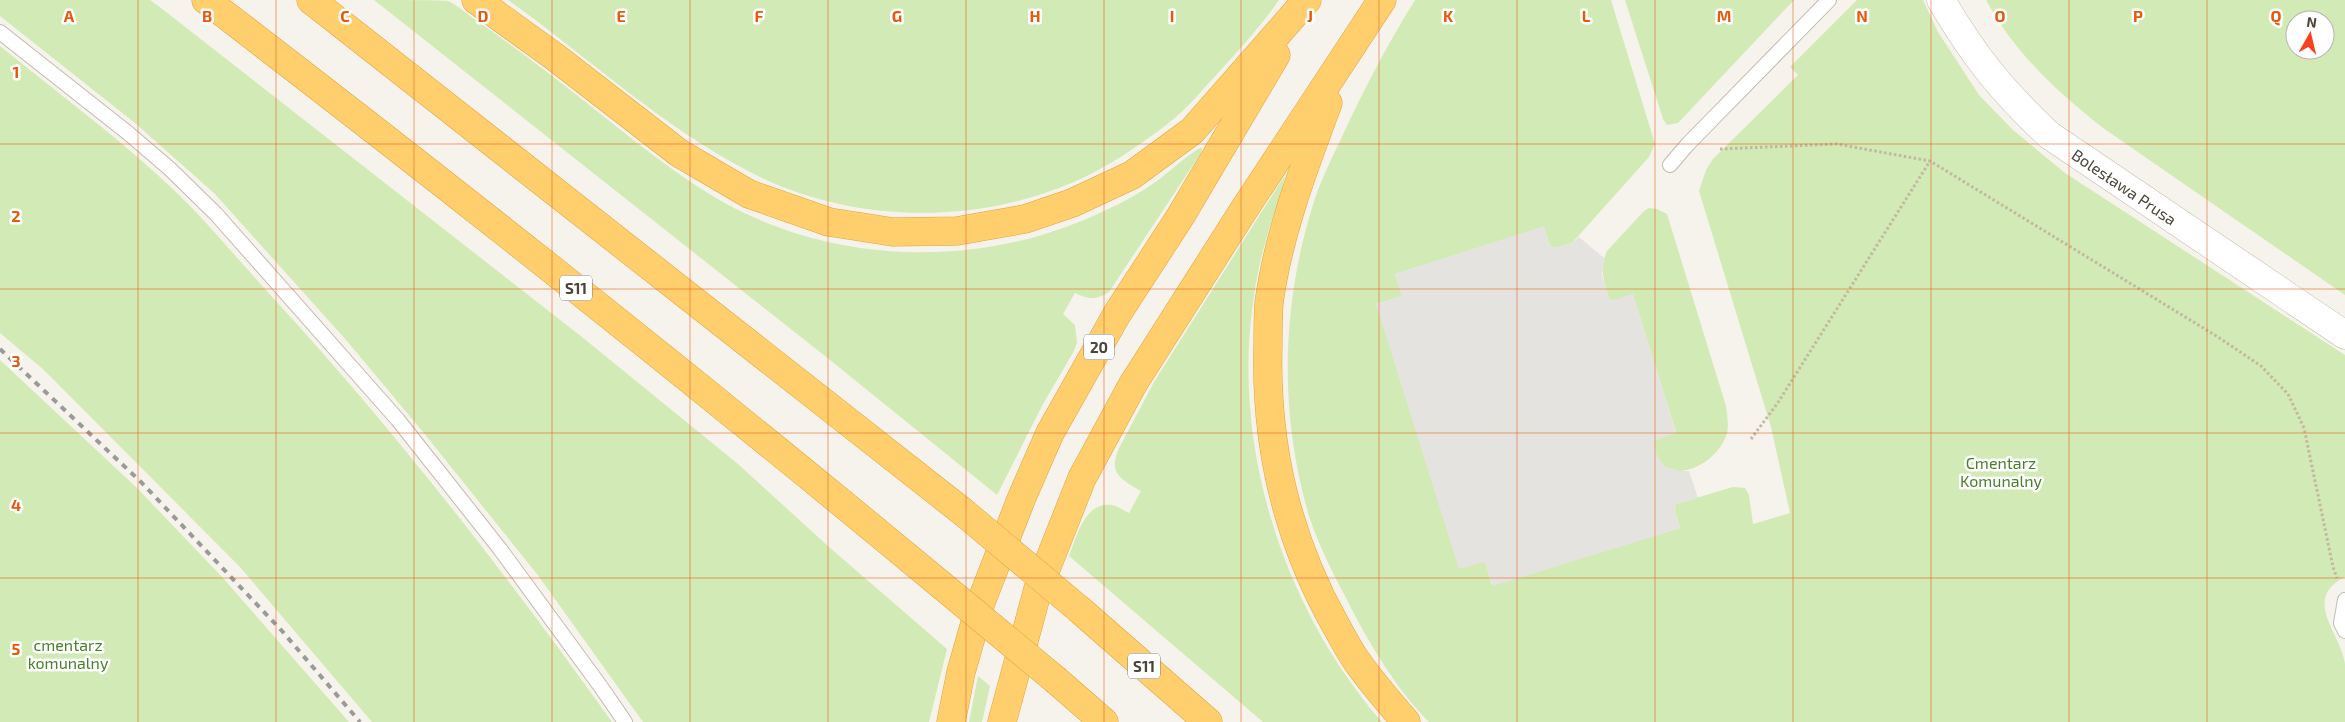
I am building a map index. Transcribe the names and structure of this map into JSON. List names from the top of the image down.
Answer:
{
  "streets": {
    "highway": ["S11", "20"],
    "street": ["Bolesława Prusa"]
  },
  "parks": ["Cmentarz Komunalny", "cmentarz komunalny"],
  "north": "top",
  "grid": {
    "columns": [
      "A",
      "B",
      "C",
      "D",
      "E",
      "F",
      "G",
      "H",
      "I",
      "J",
      "K",
      "L",
      "M",
      "N",
      "O",
      "P",
      "Q"
    ],
    "rows": [
      "1",
      "2",
      "3",
      "4",
      "5"
    ]
  }
}
